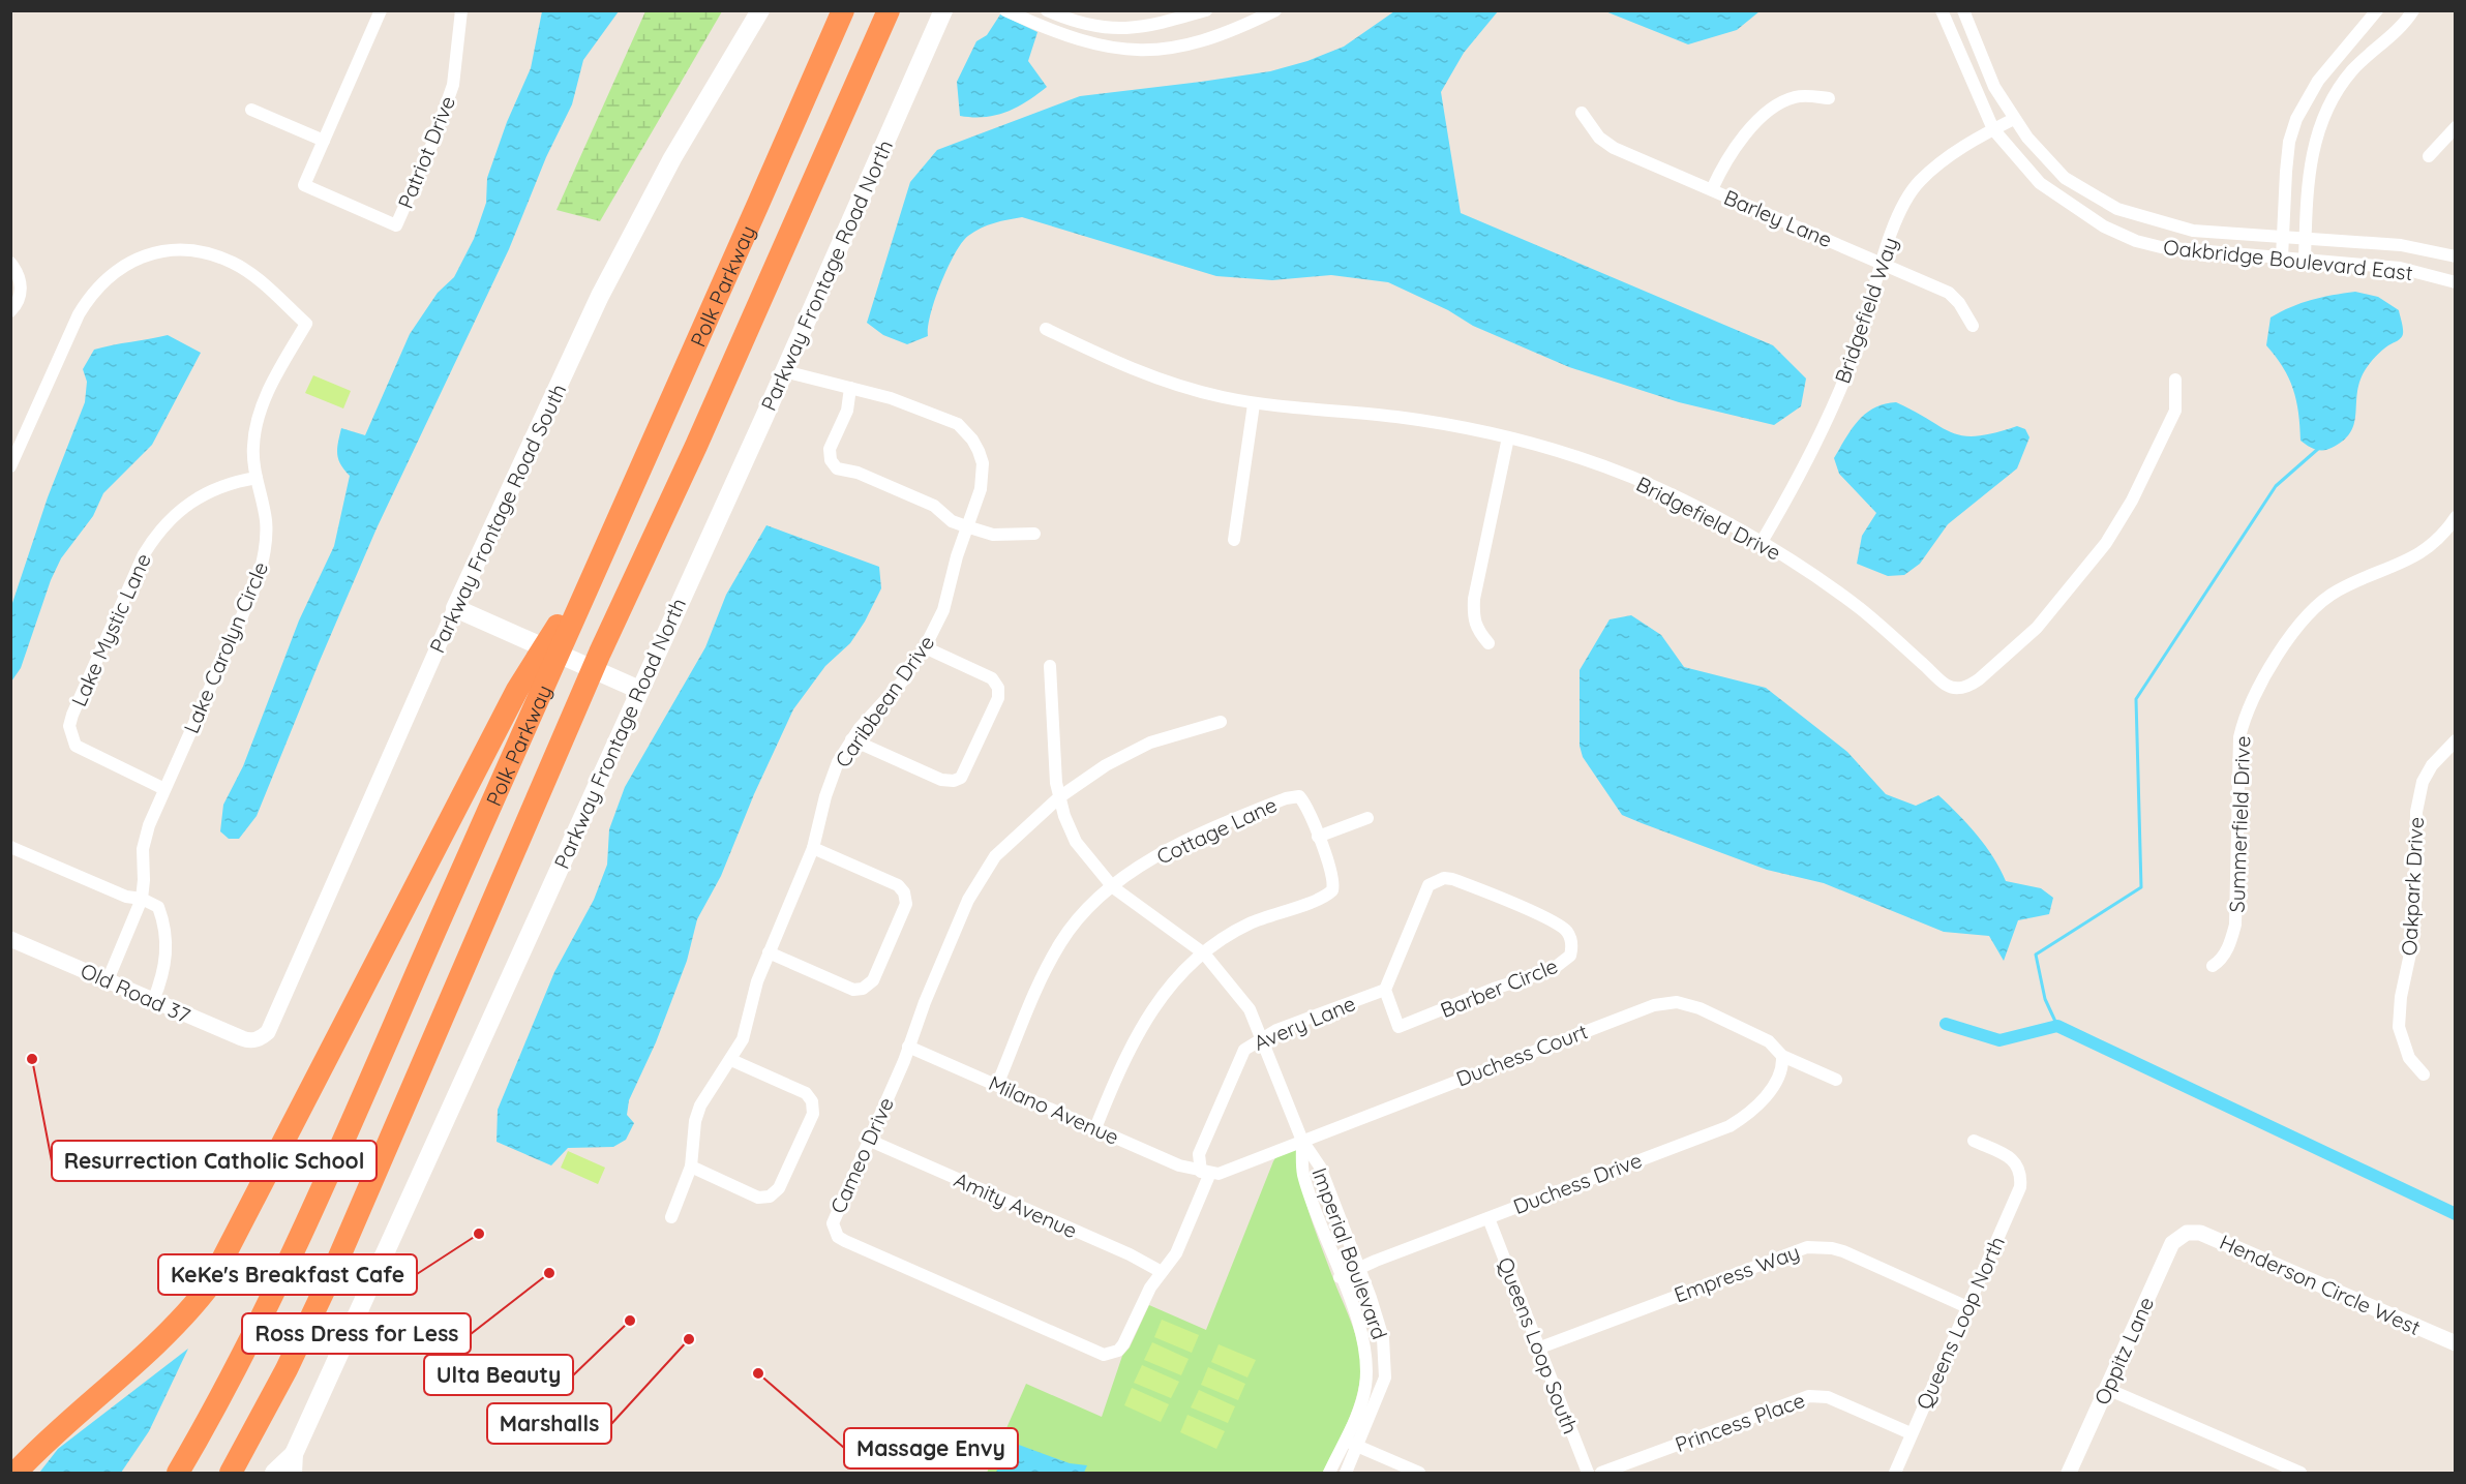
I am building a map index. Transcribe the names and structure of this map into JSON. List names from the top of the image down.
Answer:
{
  "streets": {
    "highway": ["Polk Parkway"],
    "main road": ["Parkway Frontage Road North", "Parkway Frontage Road South"],
    "street": [
      "Patriot Drive",
      "Barley Lane",
      "Oakbridge Boulevard East",
      "Bridgefield Way",
      "Bridgefield Drive",
      "Lake Mystic Lane",
      "Lake Carolyn Circle",
      "Caribbean Drive",
      "Summerfield Drive",
      "Cottage Lane",
      "Oakpark Drive",
      "Barber Circle",
      "Old Road 37",
      "Avery Lane",
      "Duchess Court",
      "Milano Avenue",
      "Cameo Drive",
      "Duchess Drive",
      "Amity Avenue",
      "Imperial Boulevard",
      "Empress Way",
      "Henderson Circle West",
      "Queens Loop North",
      "Queens Loop South",
      "Oppitz Lane",
      "Princess Place"
    ]
  },
  "crossings": [
    ["Barley Lane", "Bridgefield Way"],
    ["Oakbridge Boulevard East", "Bridgefield Way"],
    ["Parkway Frontage Road North", "Caribbean Drive"],
    ["Bridgefield Way", "Bridgefield Drive"],
    ["Parkway Frontage Road South", "Old Road 37"],
    ["Lake Mystic Lane", "Lake Carolyn Circle"],
    ["Lake Carolyn Circle", "Old Road 37"],
    ["Cottage Lane", "Milano Avenue"],
    ["Cottage Lane", "Imperial Boulevard"],
    ["Barber Circle", "Avery Lane"],
    ["Avery Lane", "Duchess Court"],
    ["Avery Lane", "Milano Avenue"],
    ["Avery Lane", "Cameo Drive"],
    ["Avery Lane", "Imperial Boulevard"],
    ["Duchess Court", "Milano Avenue"],
    ["Duchess Court", "Cameo Drive"],
    ["Duchess Court", "Duchess Drive"],
    ["Duchess Court", "Imperial Boulevard"],
    ["Milano Avenue", "Cameo Drive"],
    ["Cameo Drive", "Amity Avenue"],
    ["Cameo Drive", "Imperial Boulevard"],
    ["Duchess Drive", "Imperial Boulevard"],
    ["Duchess Drive", "Queens Loop South"],
    ["Empress Way", "Queens Loop North"],
    ["Empress Way", "Queens Loop South"],
    ["Henderson Circle West", "Oppitz Lane"],
    ["Queens Loop North", "Princess Place"]
  ],
  "places": [
    "Resurrection Catholic School",
    "KeKe's Breakfast Cafe",
    "Ross Dress for Less",
    "Ulta Beauty",
    "Marshalls",
    "Massage Envy"
  ]
}
